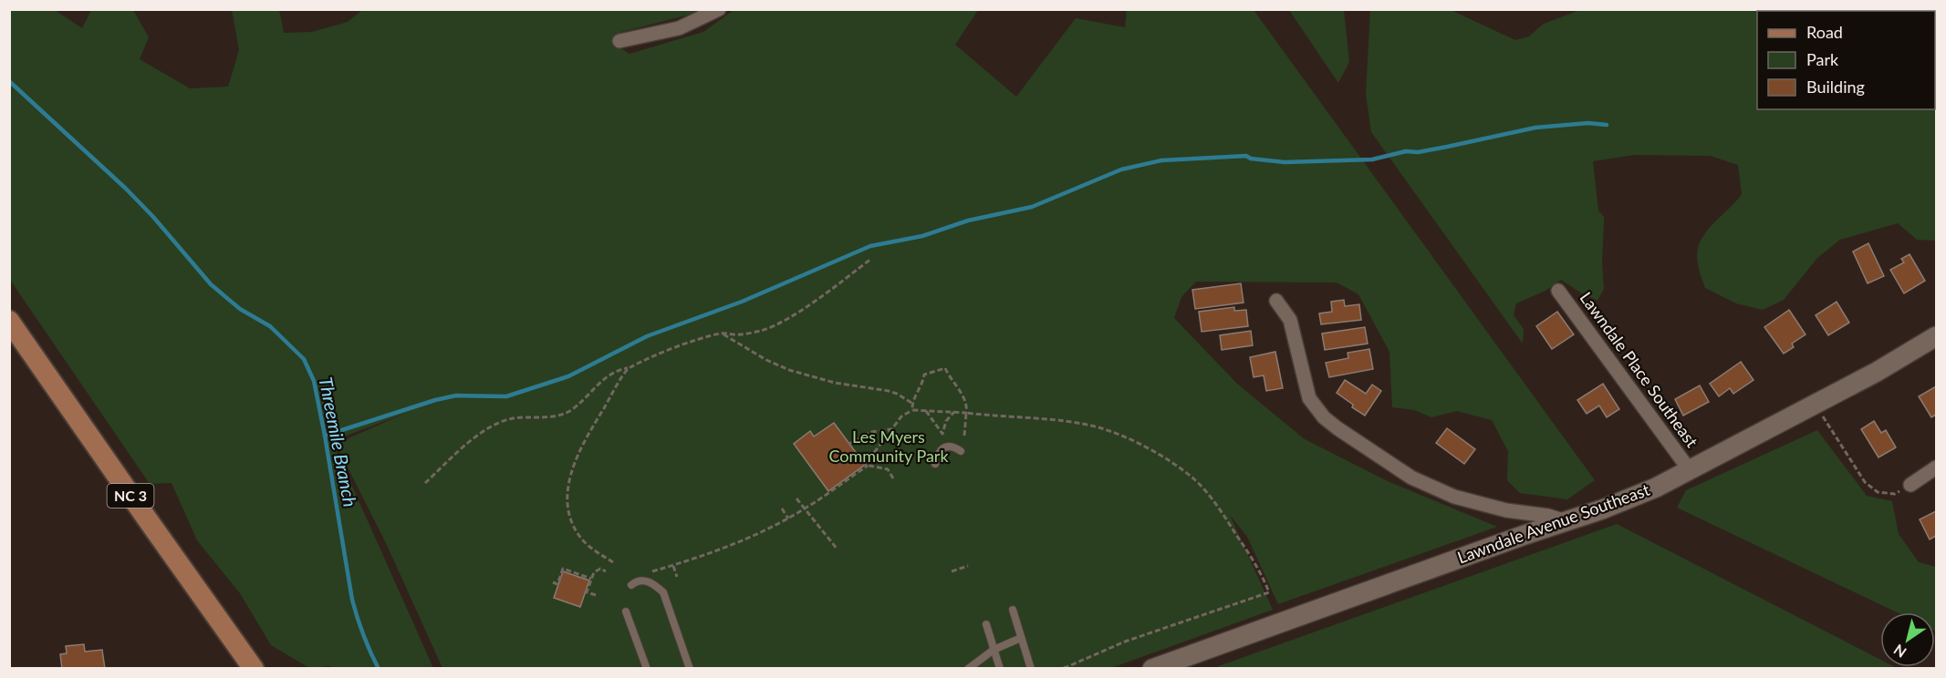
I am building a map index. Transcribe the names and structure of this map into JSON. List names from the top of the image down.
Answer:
{
  "streets": {
    "main road": ["NC 3"],
    "street": ["Lawndale Place Southeast", "Lawndale Avenue Southeast"]
  },
  "crossings": [
    ["Lawndale Place Southeast", "Lawndale Avenue Southeast"]
  ],
  "water": ["Threemile Branch"],
  "parks": ["Les Myers Community Park"],
  "legend": ["Road", "Park", "Building"],
  "north": "bottom left"
}
